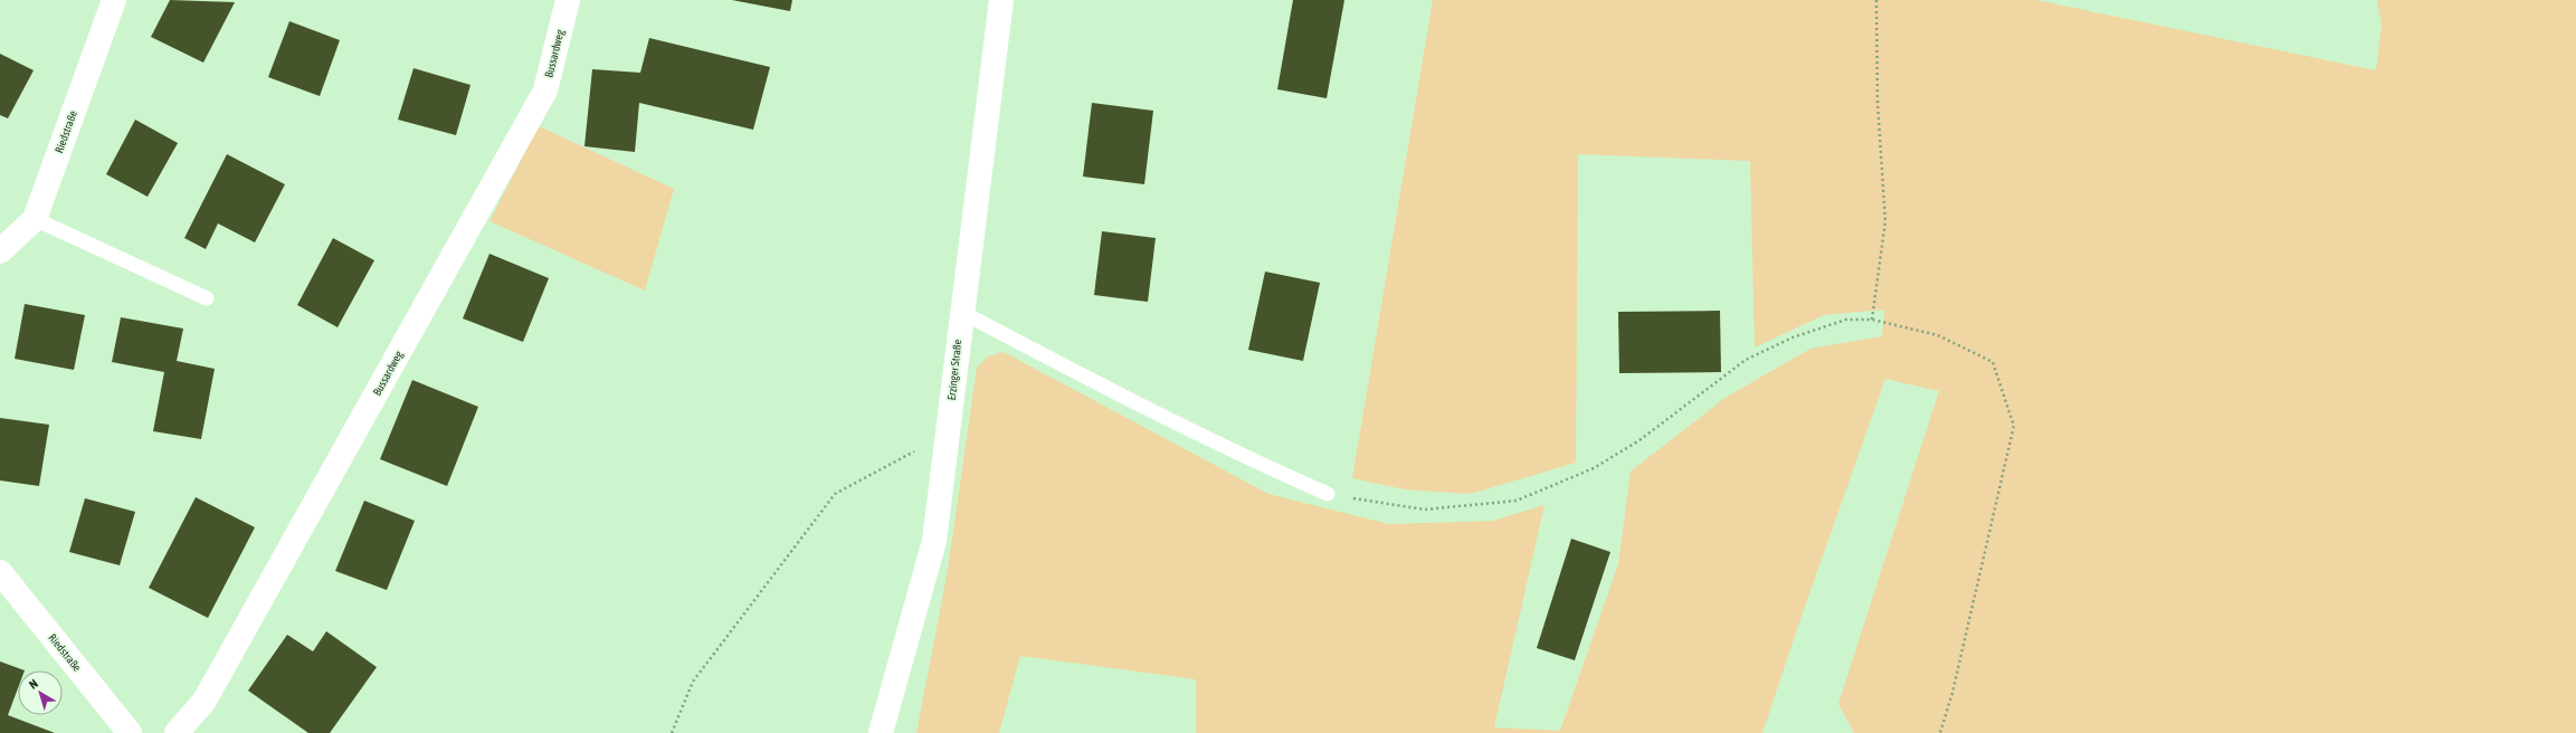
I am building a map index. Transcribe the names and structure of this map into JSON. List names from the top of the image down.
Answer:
{
  "streets": {
    "street": ["Bussardweg", "Riedstraße", "Erzinger Straße"]
  },
  "north": "top left"
}
